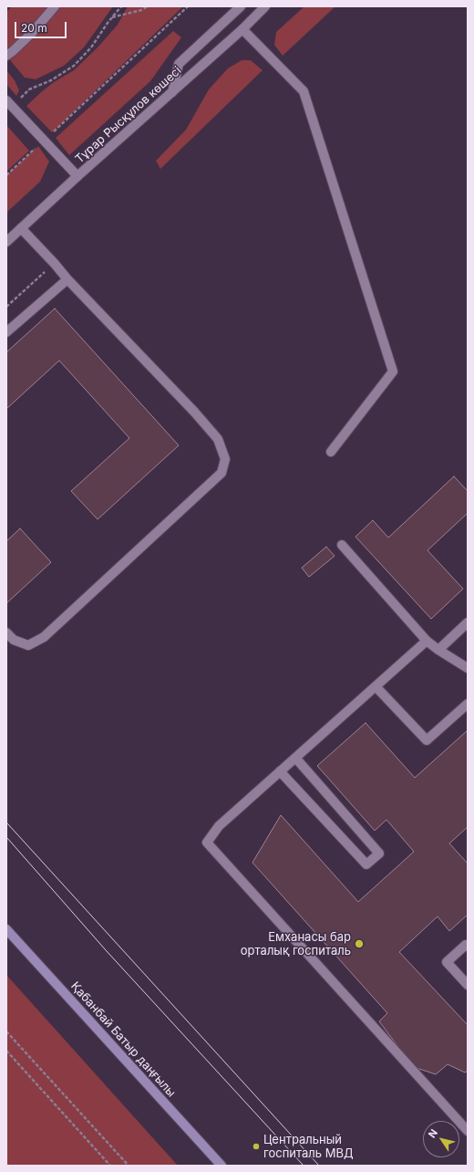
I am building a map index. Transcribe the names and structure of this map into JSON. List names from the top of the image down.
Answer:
{
  "streets": {
    "main road": ["Қабанбай Батыр даңғылы"],
    "street": ["Тұрар Рысқұлов көшесі"]
  },
  "places": ["Емханасы бар орталық госпиталь", "Центральный госпиталь МВД"],
  "scale_bar": "20 m",
  "north": "top left"
}
